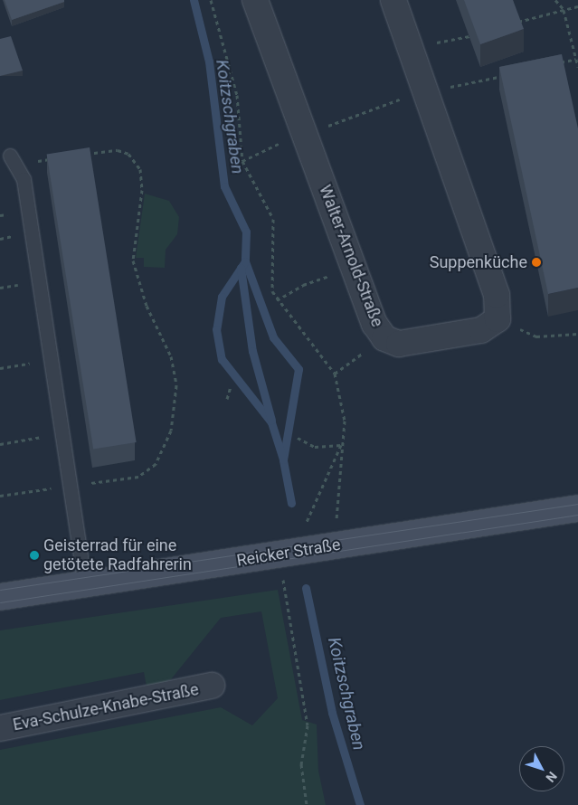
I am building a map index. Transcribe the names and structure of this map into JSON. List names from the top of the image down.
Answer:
{
  "streets": {
    "street": ["Walter-Arnold-Straße", "Reicker Straße", "Eva-Schulze-Knabe-Straße"]
  },
  "water": ["Koitzschgraben"],
  "places": ["Suppenküche", "Geisterrad für eine getötete Radfahrerin"],
  "north": "bottom right"
}
